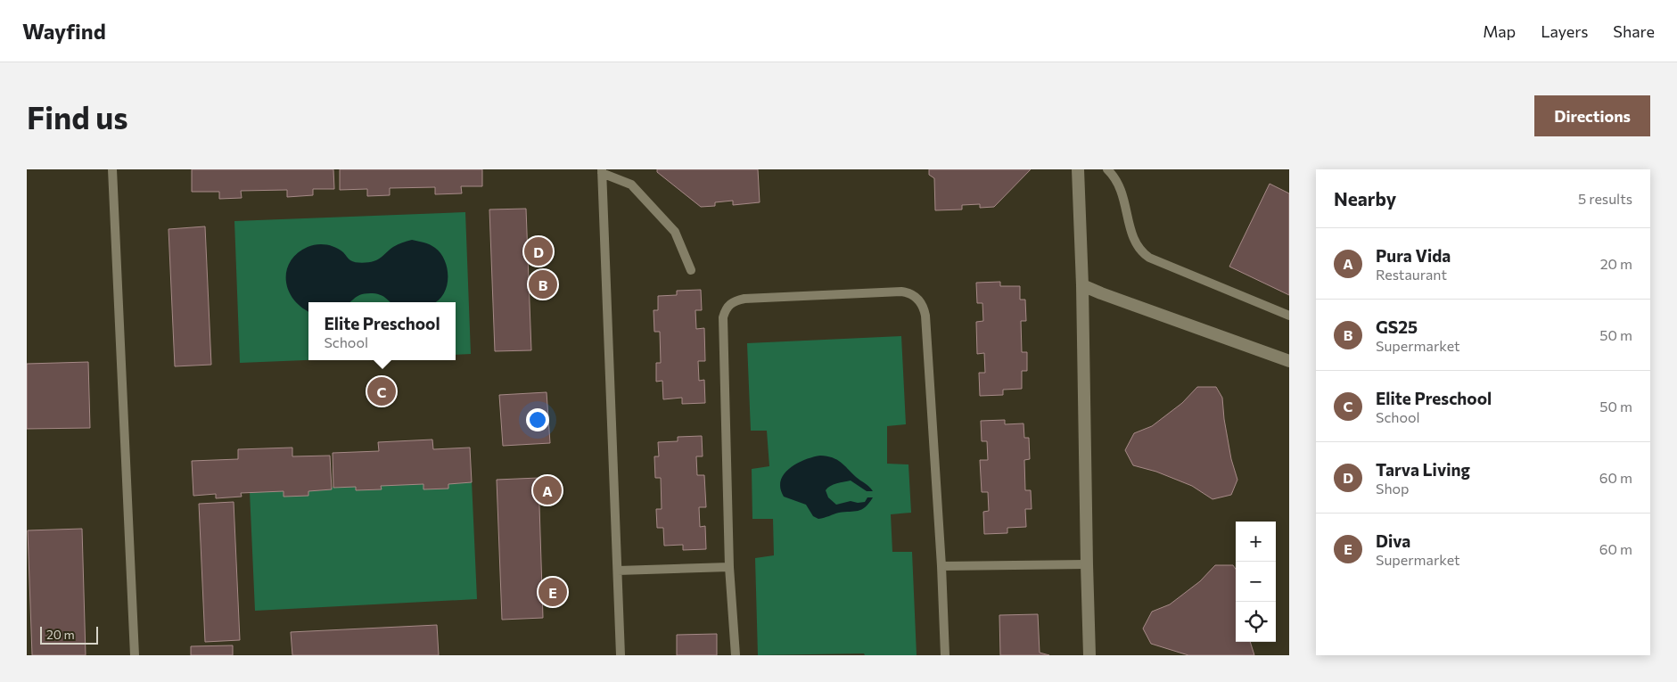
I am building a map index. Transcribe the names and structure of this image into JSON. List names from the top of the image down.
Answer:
{
  "scale_bar": "20 m",
  "page": {
    "header": "Wayfind",
    "nav": ["Map", "Layers", "Share"],
    "buttons": "Directions",
    "title": "Find us",
    "heading": ["Nearby", "5 results"],
    "list": [
      {
        "mark": "A",
        "name": "Pura Vida",
        "note": "Restaurant",
        "value": "20 m"
      },
      {
        "mark": "B",
        "name": "GS25",
        "note": "Supermarket",
        "value": "50 m"
      },
      {
        "mark": "C",
        "name": "Elite Preschool",
        "note": "School",
        "value": "50 m"
      },
      {
        "mark": "D",
        "name": "Tarva Living",
        "note": "Shop",
        "value": "60 m"
      },
      {
        "mark": "E",
        "name": "Diva",
        "note": "Supermarket",
        "value": "60 m"
      }
    ],
    "pins": [
      "D",
      "B",
      "C",
      "A",
      "E"
    ],
    "popup": ["Elite Preschool", "School"],
    "map_buttons": ["+", "−"],
    "scale": "20 m"
  }
}
